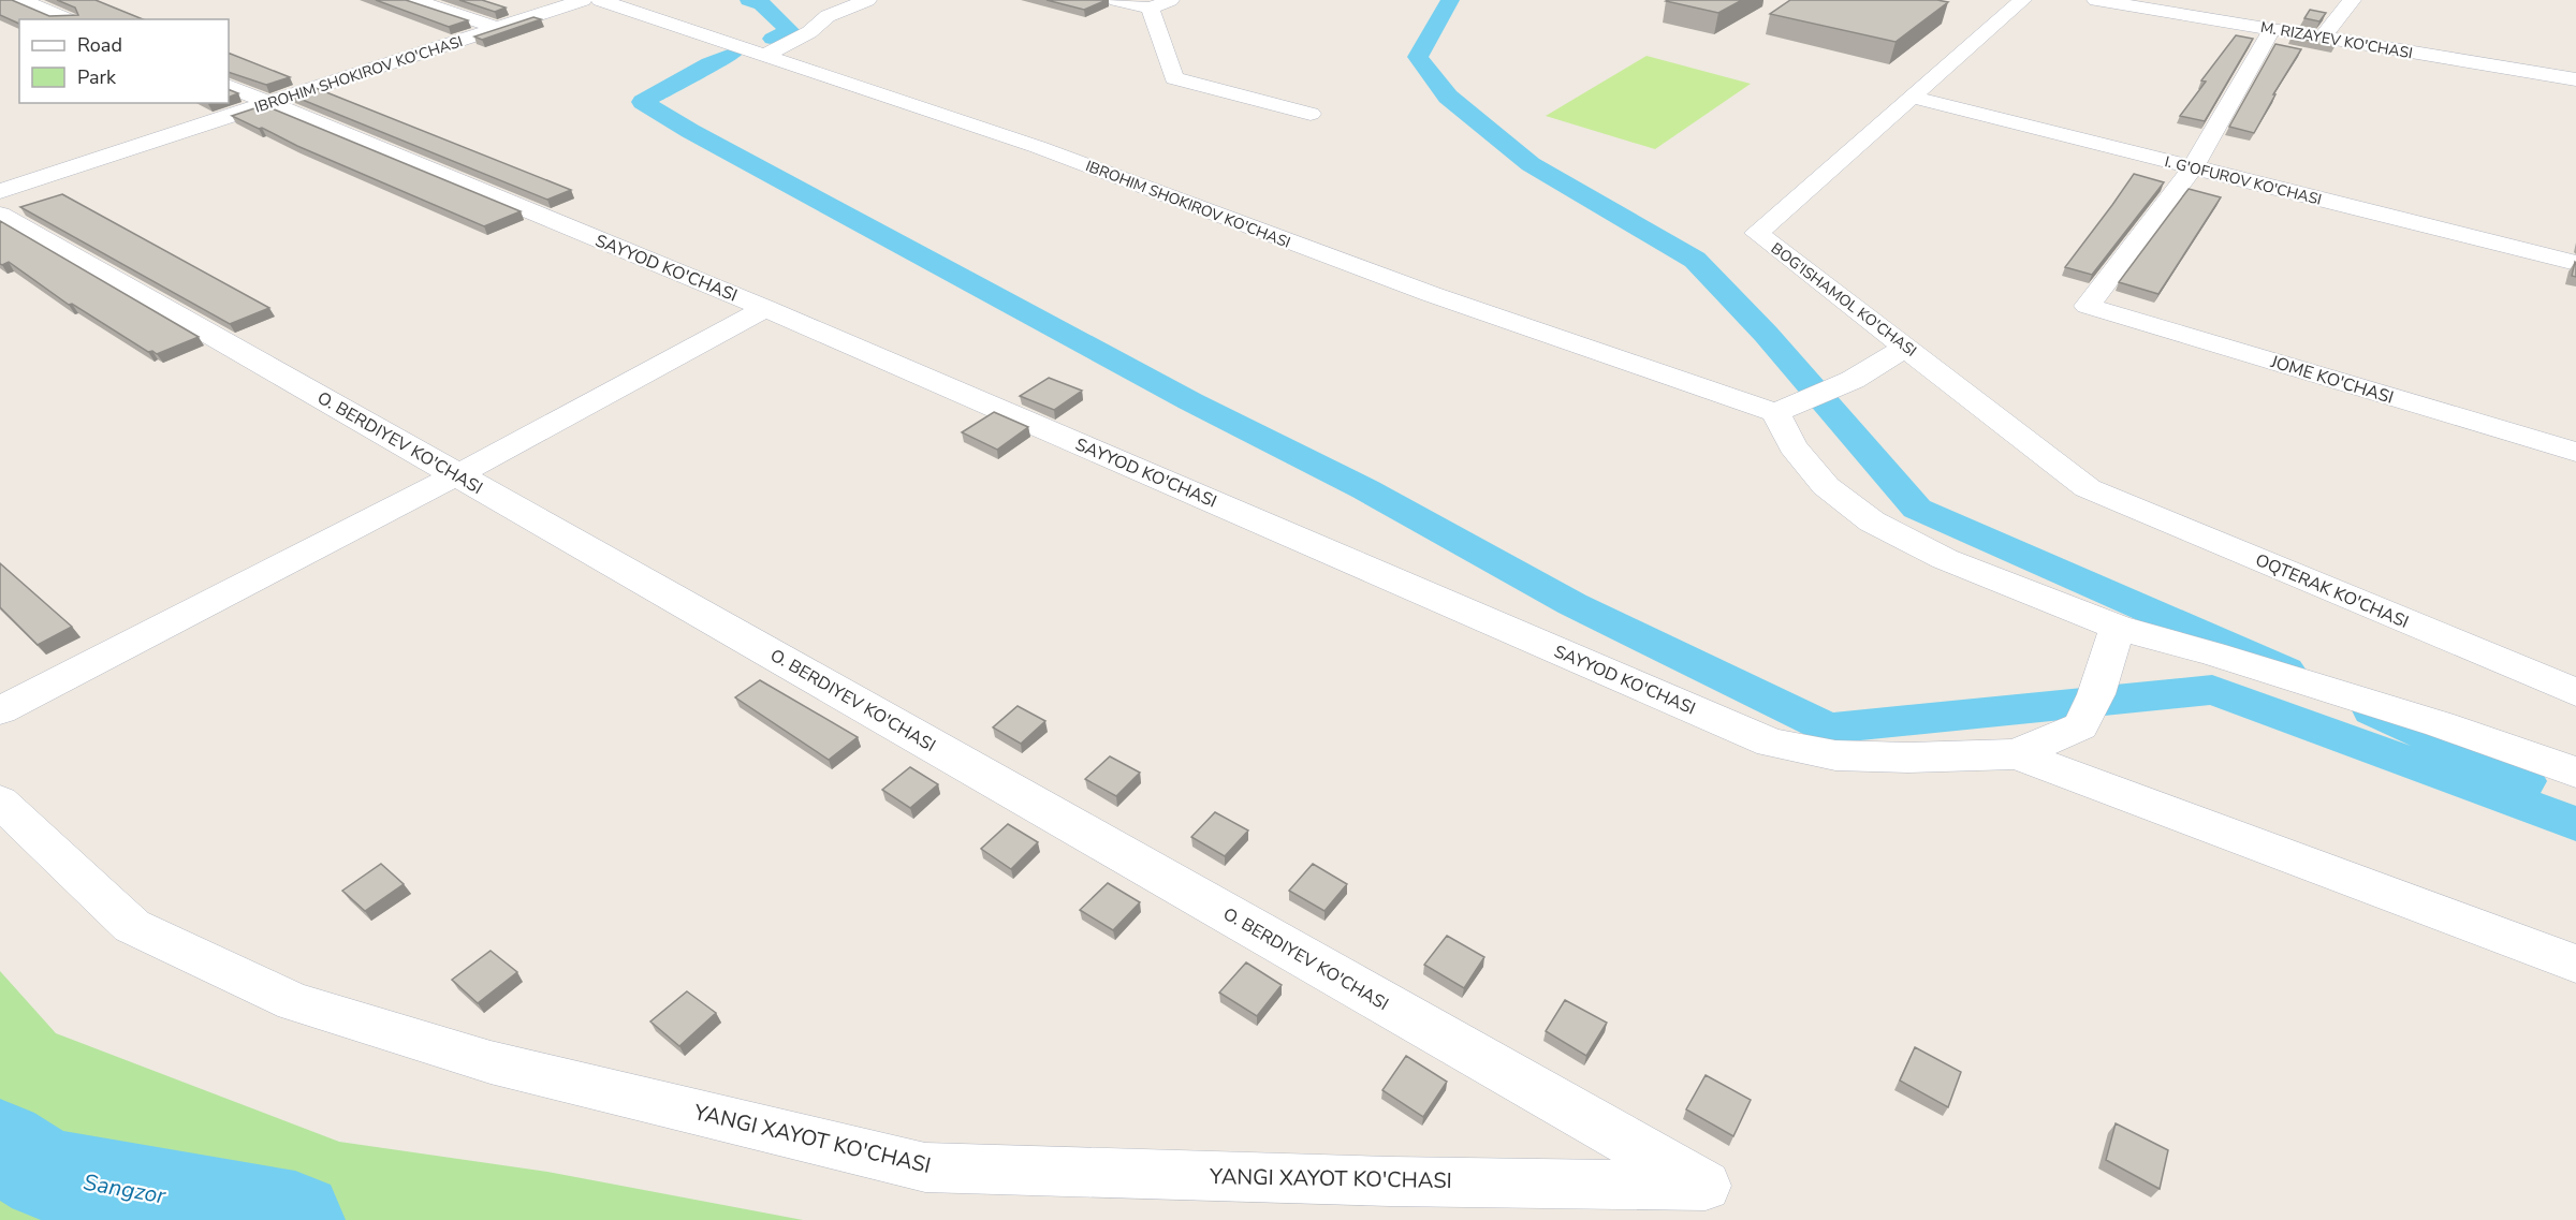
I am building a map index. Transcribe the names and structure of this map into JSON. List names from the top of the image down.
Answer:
{
  "streets": {
    "street": [
      "M. RIZAYEV KO'CHASI",
      "IBROHIM SHOKIROV KO'CHASI",
      "I. G'OFUROV KO'CHASI",
      "SAYYOD KO'CHASI",
      "BOG'ISHAMOL KO'CHASI",
      "JOME KO'CHASI",
      "O. BERDIYEV KO'CHASI",
      "OQTERAK KO'CHASI",
      "YANGI XAYOT KO'CHASI"
    ]
  },
  "crossings": [
    ["IBROHIM SHOKIROV KO'CHASI", "SAYYOD KO'CHASI"],
    ["I. G'OFUROV KO'CHASI", "BOG'ISHAMOL KO'CHASI"],
    ["I. G'OFUROV KO'CHASI", "JOME KO'CHASI"],
    ["BOG'ISHAMOL KO'CHASI", "OQTERAK KO'CHASI"],
    ["O. BERDIYEV KO'CHASI", "YANGI XAYOT KO'CHASI"]
  ],
  "water": ["Sangzor"],
  "legend": ["Road", "Park"]
}
